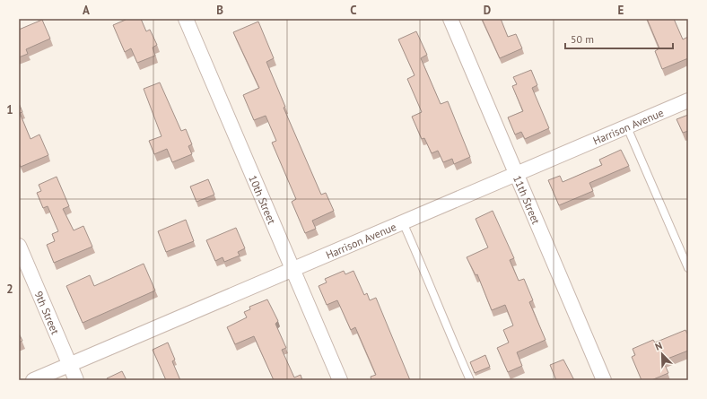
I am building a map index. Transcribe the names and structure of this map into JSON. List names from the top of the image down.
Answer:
{
  "streets": {
    "street": [
      "Harrison Avenue",
      "10th Street",
      "11th Street",
      "9th Street"
    ]
  },
  "crossings": [
    ["Harrison Avenue", "10th Street"],
    ["Harrison Avenue", "11th Street"],
    ["Harrison Avenue", "9th Street"]
  ],
  "scale_bar": "50 m",
  "north": "top left",
  "grid": {
    "columns": [
      "A",
      "B",
      "C",
      "D",
      "E"
    ],
    "rows": ["1", "2"]
  }
}
